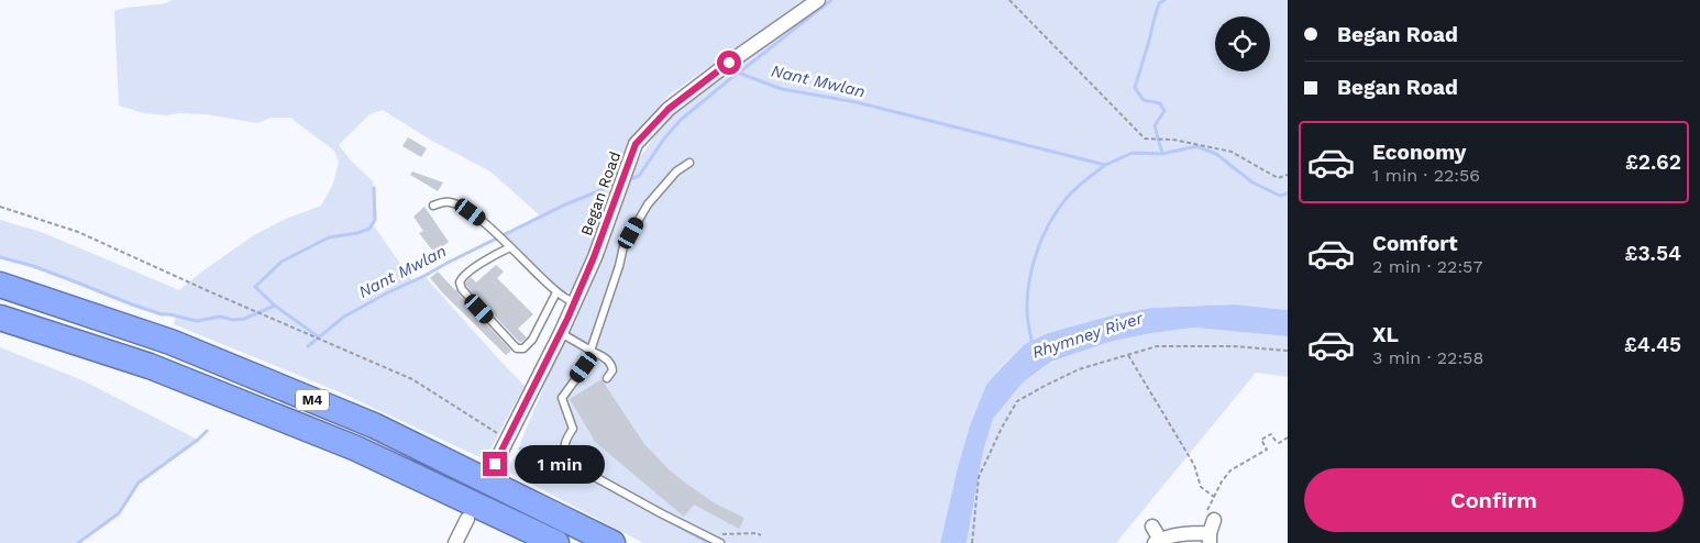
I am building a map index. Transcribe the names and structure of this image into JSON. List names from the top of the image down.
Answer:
{
  "streets": {
    "highway": ["M4"],
    "street": ["Began Road"]
  },
  "water": ["Nant Mwlan", "Rhymney River"],
  "page": {
    "banner": ["Began Road", "Began Road"],
    "list": [
      {
        "name": "Economy",
        "note": "1 min · 22:56",
        "value": "£2.62"
      },
      {
        "name": "Comfort",
        "note": "2 min · 22:57",
        "value": "£3.54"
      },
      {
        "name": "XL",
        "note": "3 min · 22:58",
        "value": "£4.45"
      }
    ],
    "bubble": "1 min",
    "buttons": "Confirm"
  }
}
